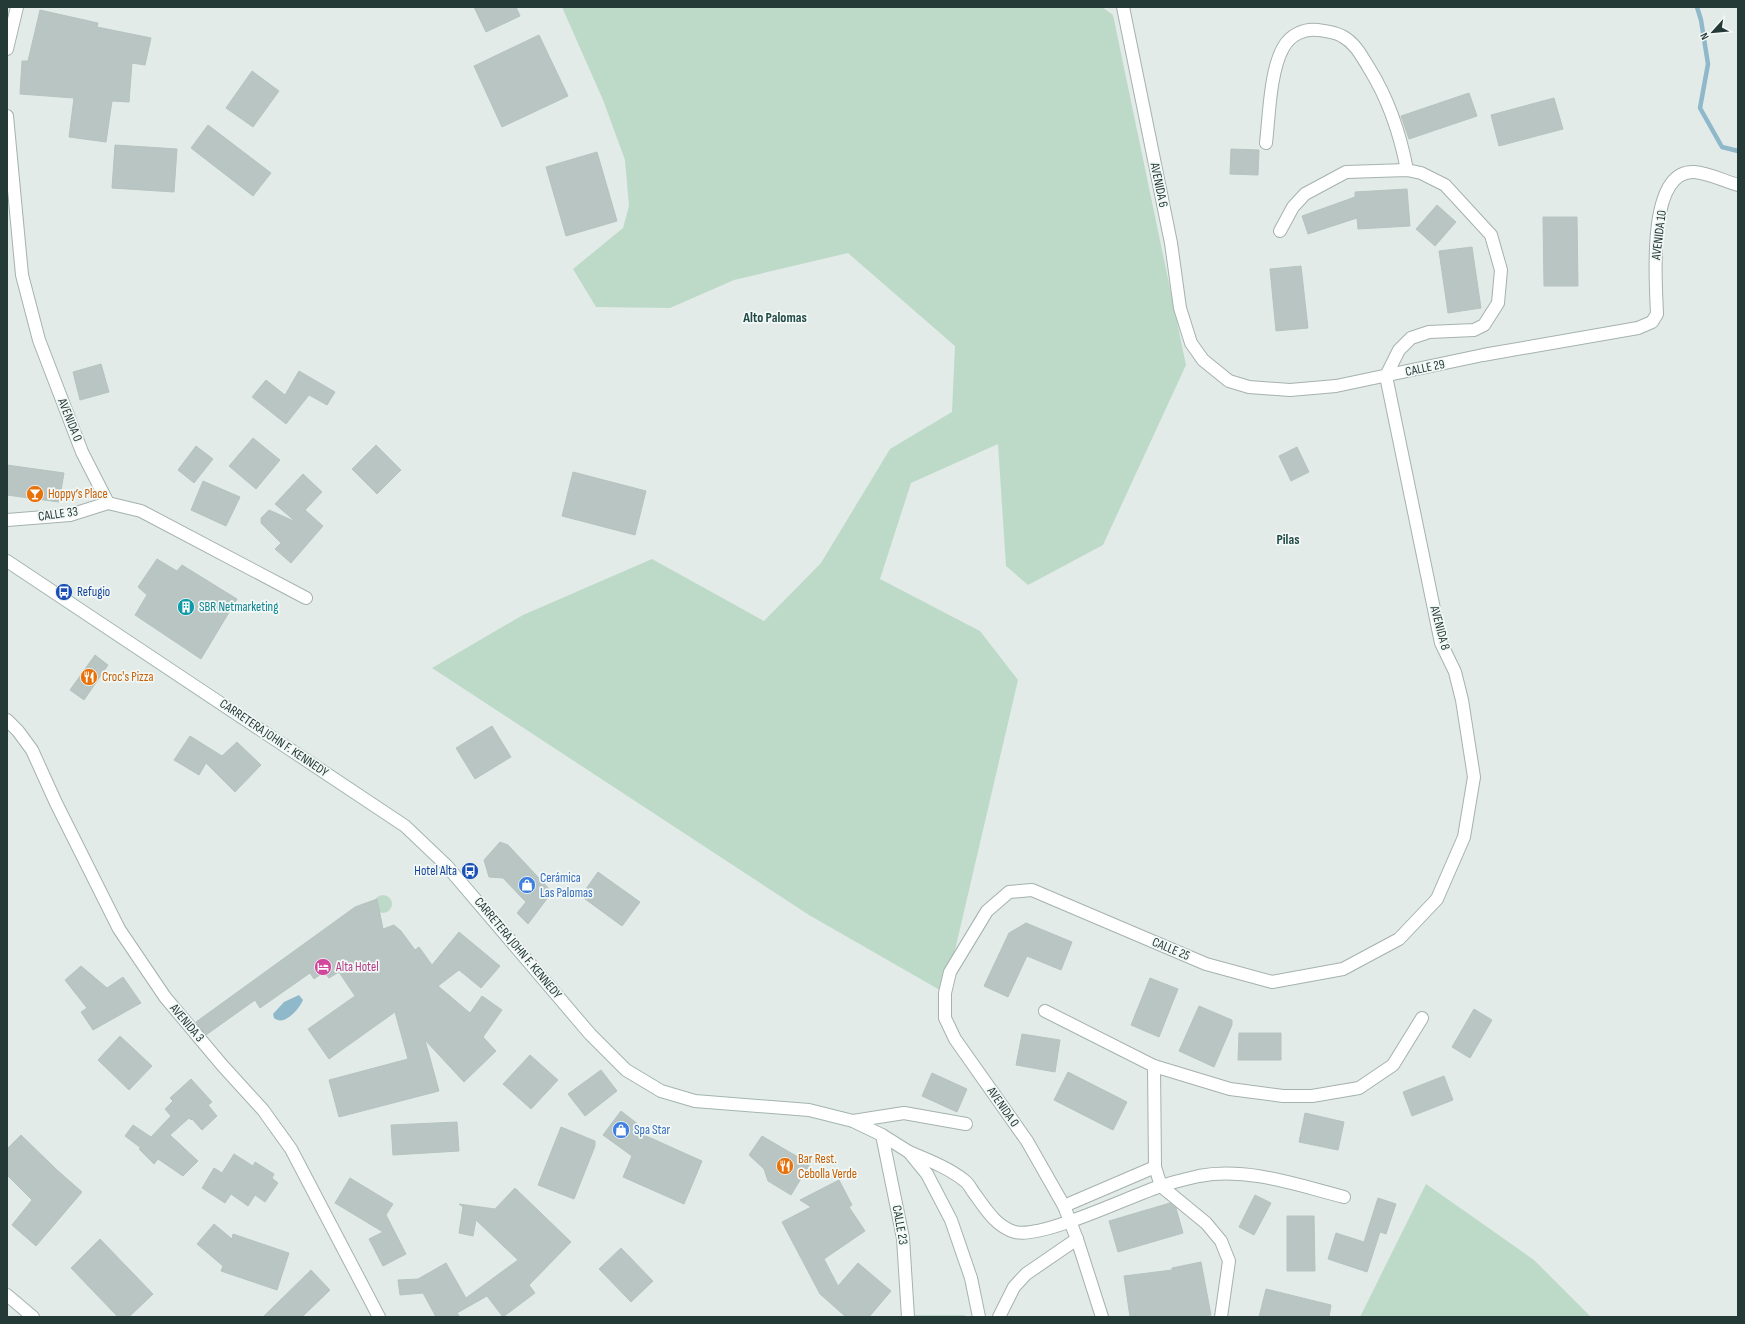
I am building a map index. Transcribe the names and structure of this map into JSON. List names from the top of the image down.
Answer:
{
  "streets": {
    "street": [
      "AVENIDA 6",
      "AVENIDA 10",
      "CALLE 29",
      "AVENIDA 0",
      "CALLE 33",
      "AVENIDA 8",
      "CARRETERA JOHN F. KENNEDY",
      "CALLE 25",
      "AVENIDA 3",
      "CALLE 23"
    ]
  },
  "crossings": [
    ["AVENIDA 6", "CALLE 29"],
    ["AVENIDA 10", "CALLE 29"],
    ["CALLE 29", "AVENIDA 8"],
    ["AVENIDA 0", "CALLE 33"],
    ["AVENIDA 0", "CALLE 25"],
    ["AVENIDA 8", "CALLE 25"],
    ["CARRETERA JOHN F. KENNEDY", "CALLE 23"]
  ],
  "districts": ["Alto Palomas", "Pilas"],
  "places": {
    "bar": ["Hoppy’s Place"],
    "bus stop": ["Refugio", "Hotel Alta"],
    "building": ["SBR Netmarketing"],
    "restaurant": ["Croc's Pizza", "Bar Rest. Cebolla Verde"],
    "shop": ["Cerámica Las Palomas", "Spa Star"],
    "hotel": ["Alta Hotel"]
  },
  "north": "bottom left"
}
